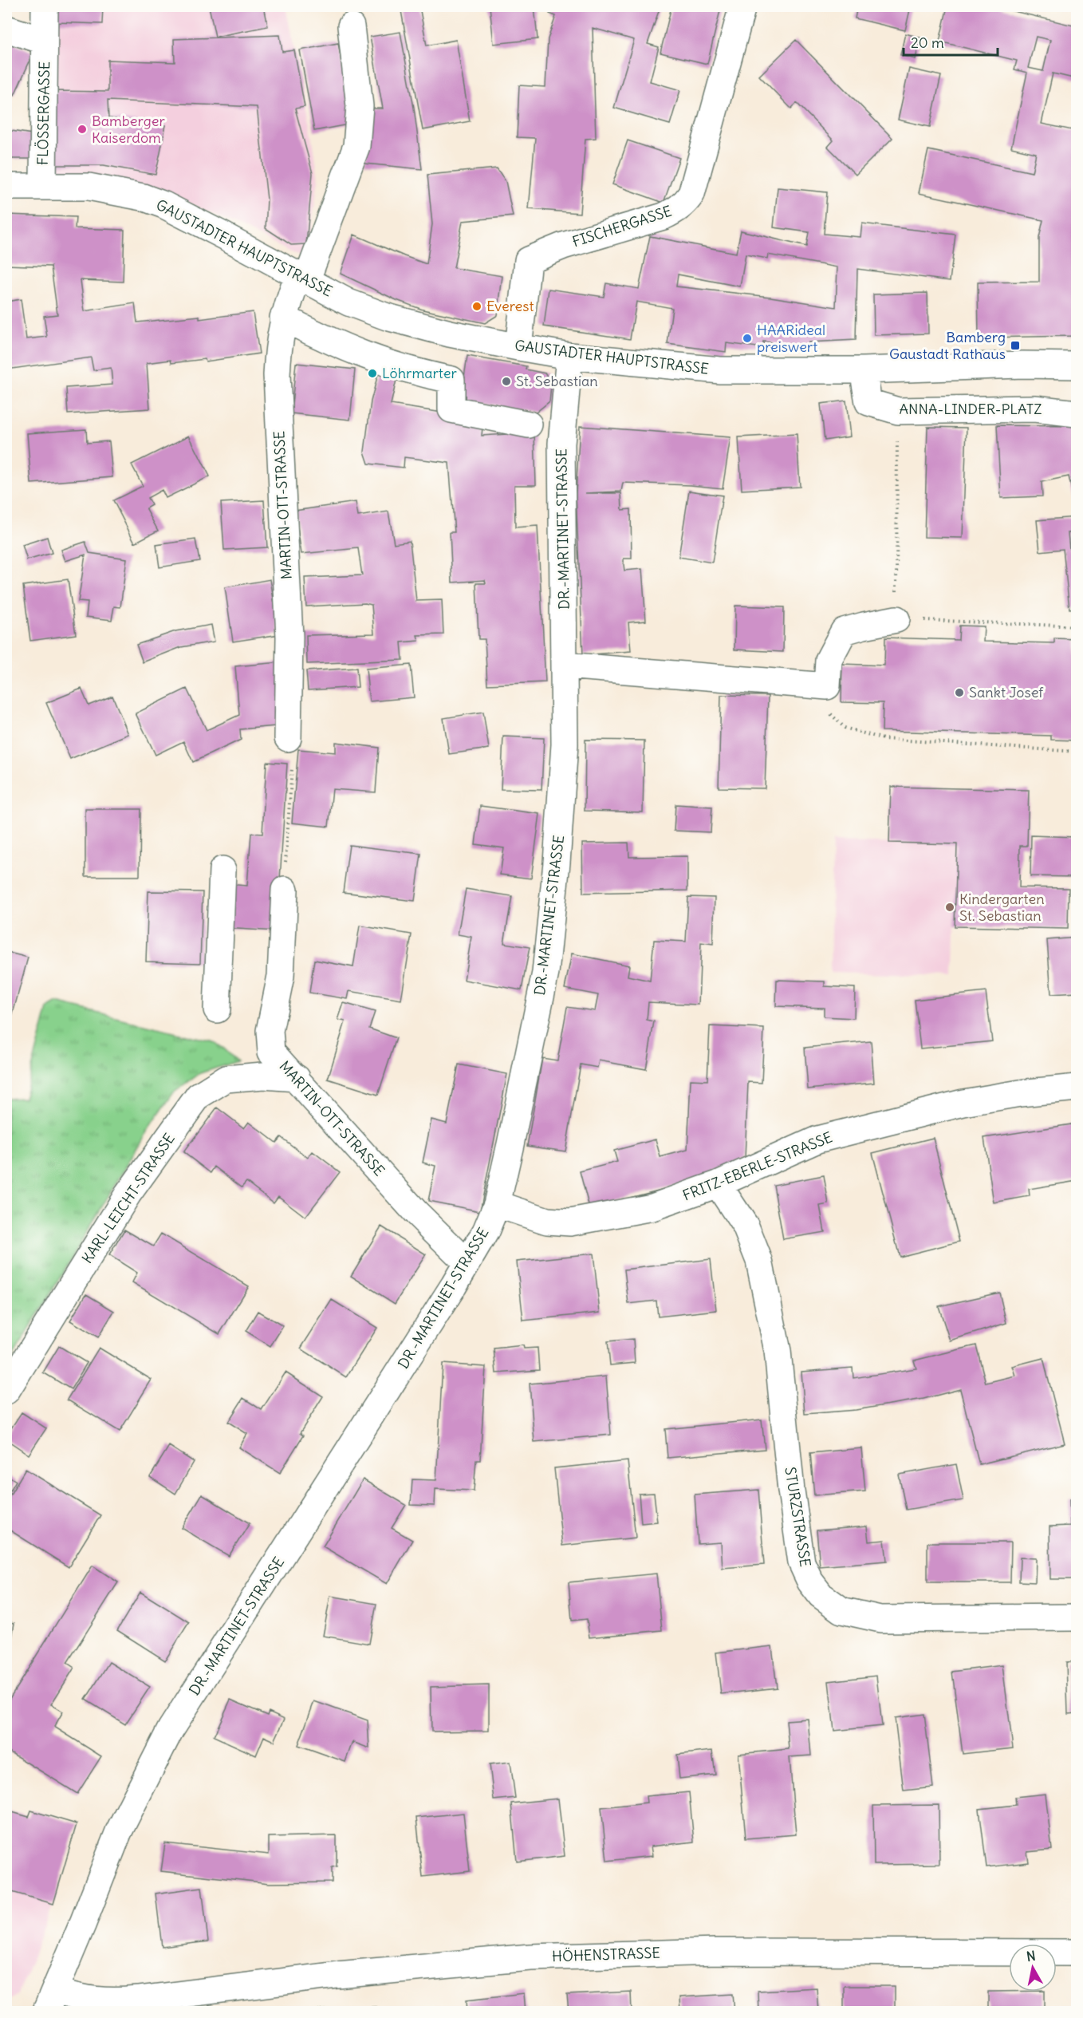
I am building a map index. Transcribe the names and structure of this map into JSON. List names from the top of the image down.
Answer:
{
  "streets": {
    "street": [
      "FLÖSSERGASSE",
      "FISCHERGASSE",
      "GAUSTADTER HAUPTSTRASSE",
      "ANNA-LINDER-PLATZ",
      "MARTIN-OTT-STRASSE",
      "DR.-MARTINET-STRASSE",
      "FRITZ-EBERLE-STRASSE",
      "KARL-LEICHT-STRASSE",
      "STURZSTRASSE",
      "HÖHENSTRASSE"
    ]
  },
  "crossings": [
    ["FLÖSSERGASSE", "GAUSTADTER HAUPTSTRASSE"],
    ["FISCHERGASSE", "GAUSTADTER HAUPTSTRASSE"],
    ["GAUSTADTER HAUPTSTRASSE", "ANNA-LINDER-PLATZ"],
    ["GAUSTADTER HAUPTSTRASSE", "MARTIN-OTT-STRASSE"],
    ["GAUSTADTER HAUPTSTRASSE", "DR.-MARTINET-STRASSE"],
    ["MARTIN-OTT-STRASSE", "DR.-MARTINET-STRASSE"],
    ["MARTIN-OTT-STRASSE", "KARL-LEICHT-STRASSE"],
    ["DR.-MARTINET-STRASSE", "FRITZ-EBERLE-STRASSE"],
    ["DR.-MARTINET-STRASSE", "HÖHENSTRASSE"],
    ["FRITZ-EBERLE-STRASSE", "STURZSTRASSE"]
  ],
  "places": {
    "other": [
      "Bamberger Kaiserdom",
      "Everest",
      "HAARideal preiswert",
      "Löhrmarter",
      "St. Sebastian",
      "Sankt Josef",
      "Kindergarten St. Sebastian"
    ],
    "transit": ["Bamberg Gaustadt Rathaus"]
  },
  "scale_bar": "20 m",
  "north": "top"
}
